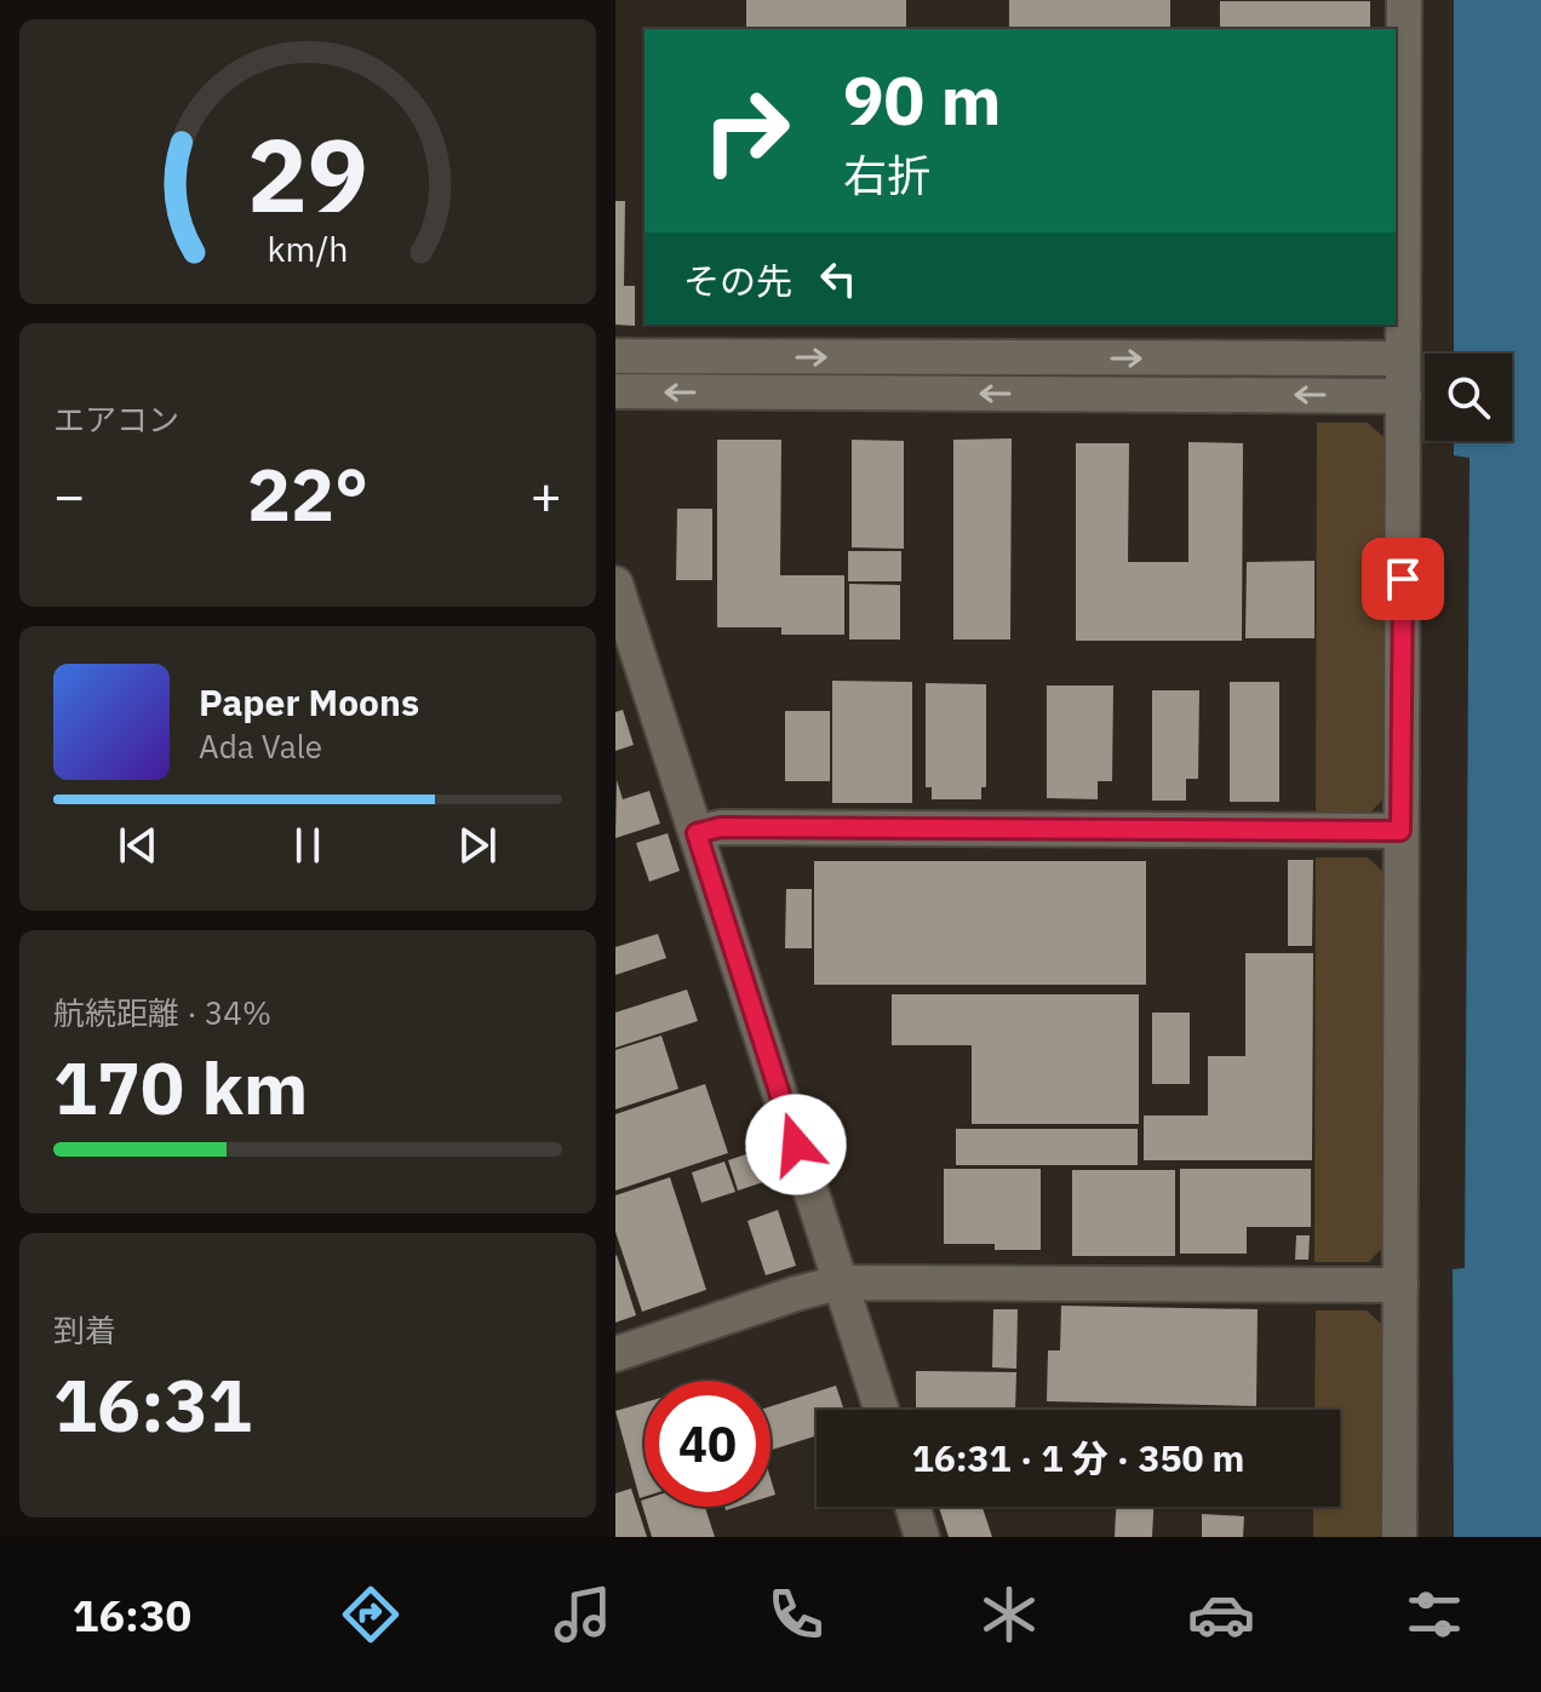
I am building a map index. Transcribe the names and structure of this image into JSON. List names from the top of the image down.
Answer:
{
  "page": {
    "turn": ["90 m", "右折"],
    "then": "その先",
    "tile": [
      "エアコン",
      ["航続距離 · 34%", "170 km"],
      ["到着", "16:31"]
    ],
    "heat": ["−", "22°", "+"],
    "song": ["Paper Moons", "Ada Vale"],
    "limit": "40",
    "trip": "16:31 · 1 分 · 350 m",
    "tabs": "16:30",
    "gauge": ["29", "km/h"]
  }
}
